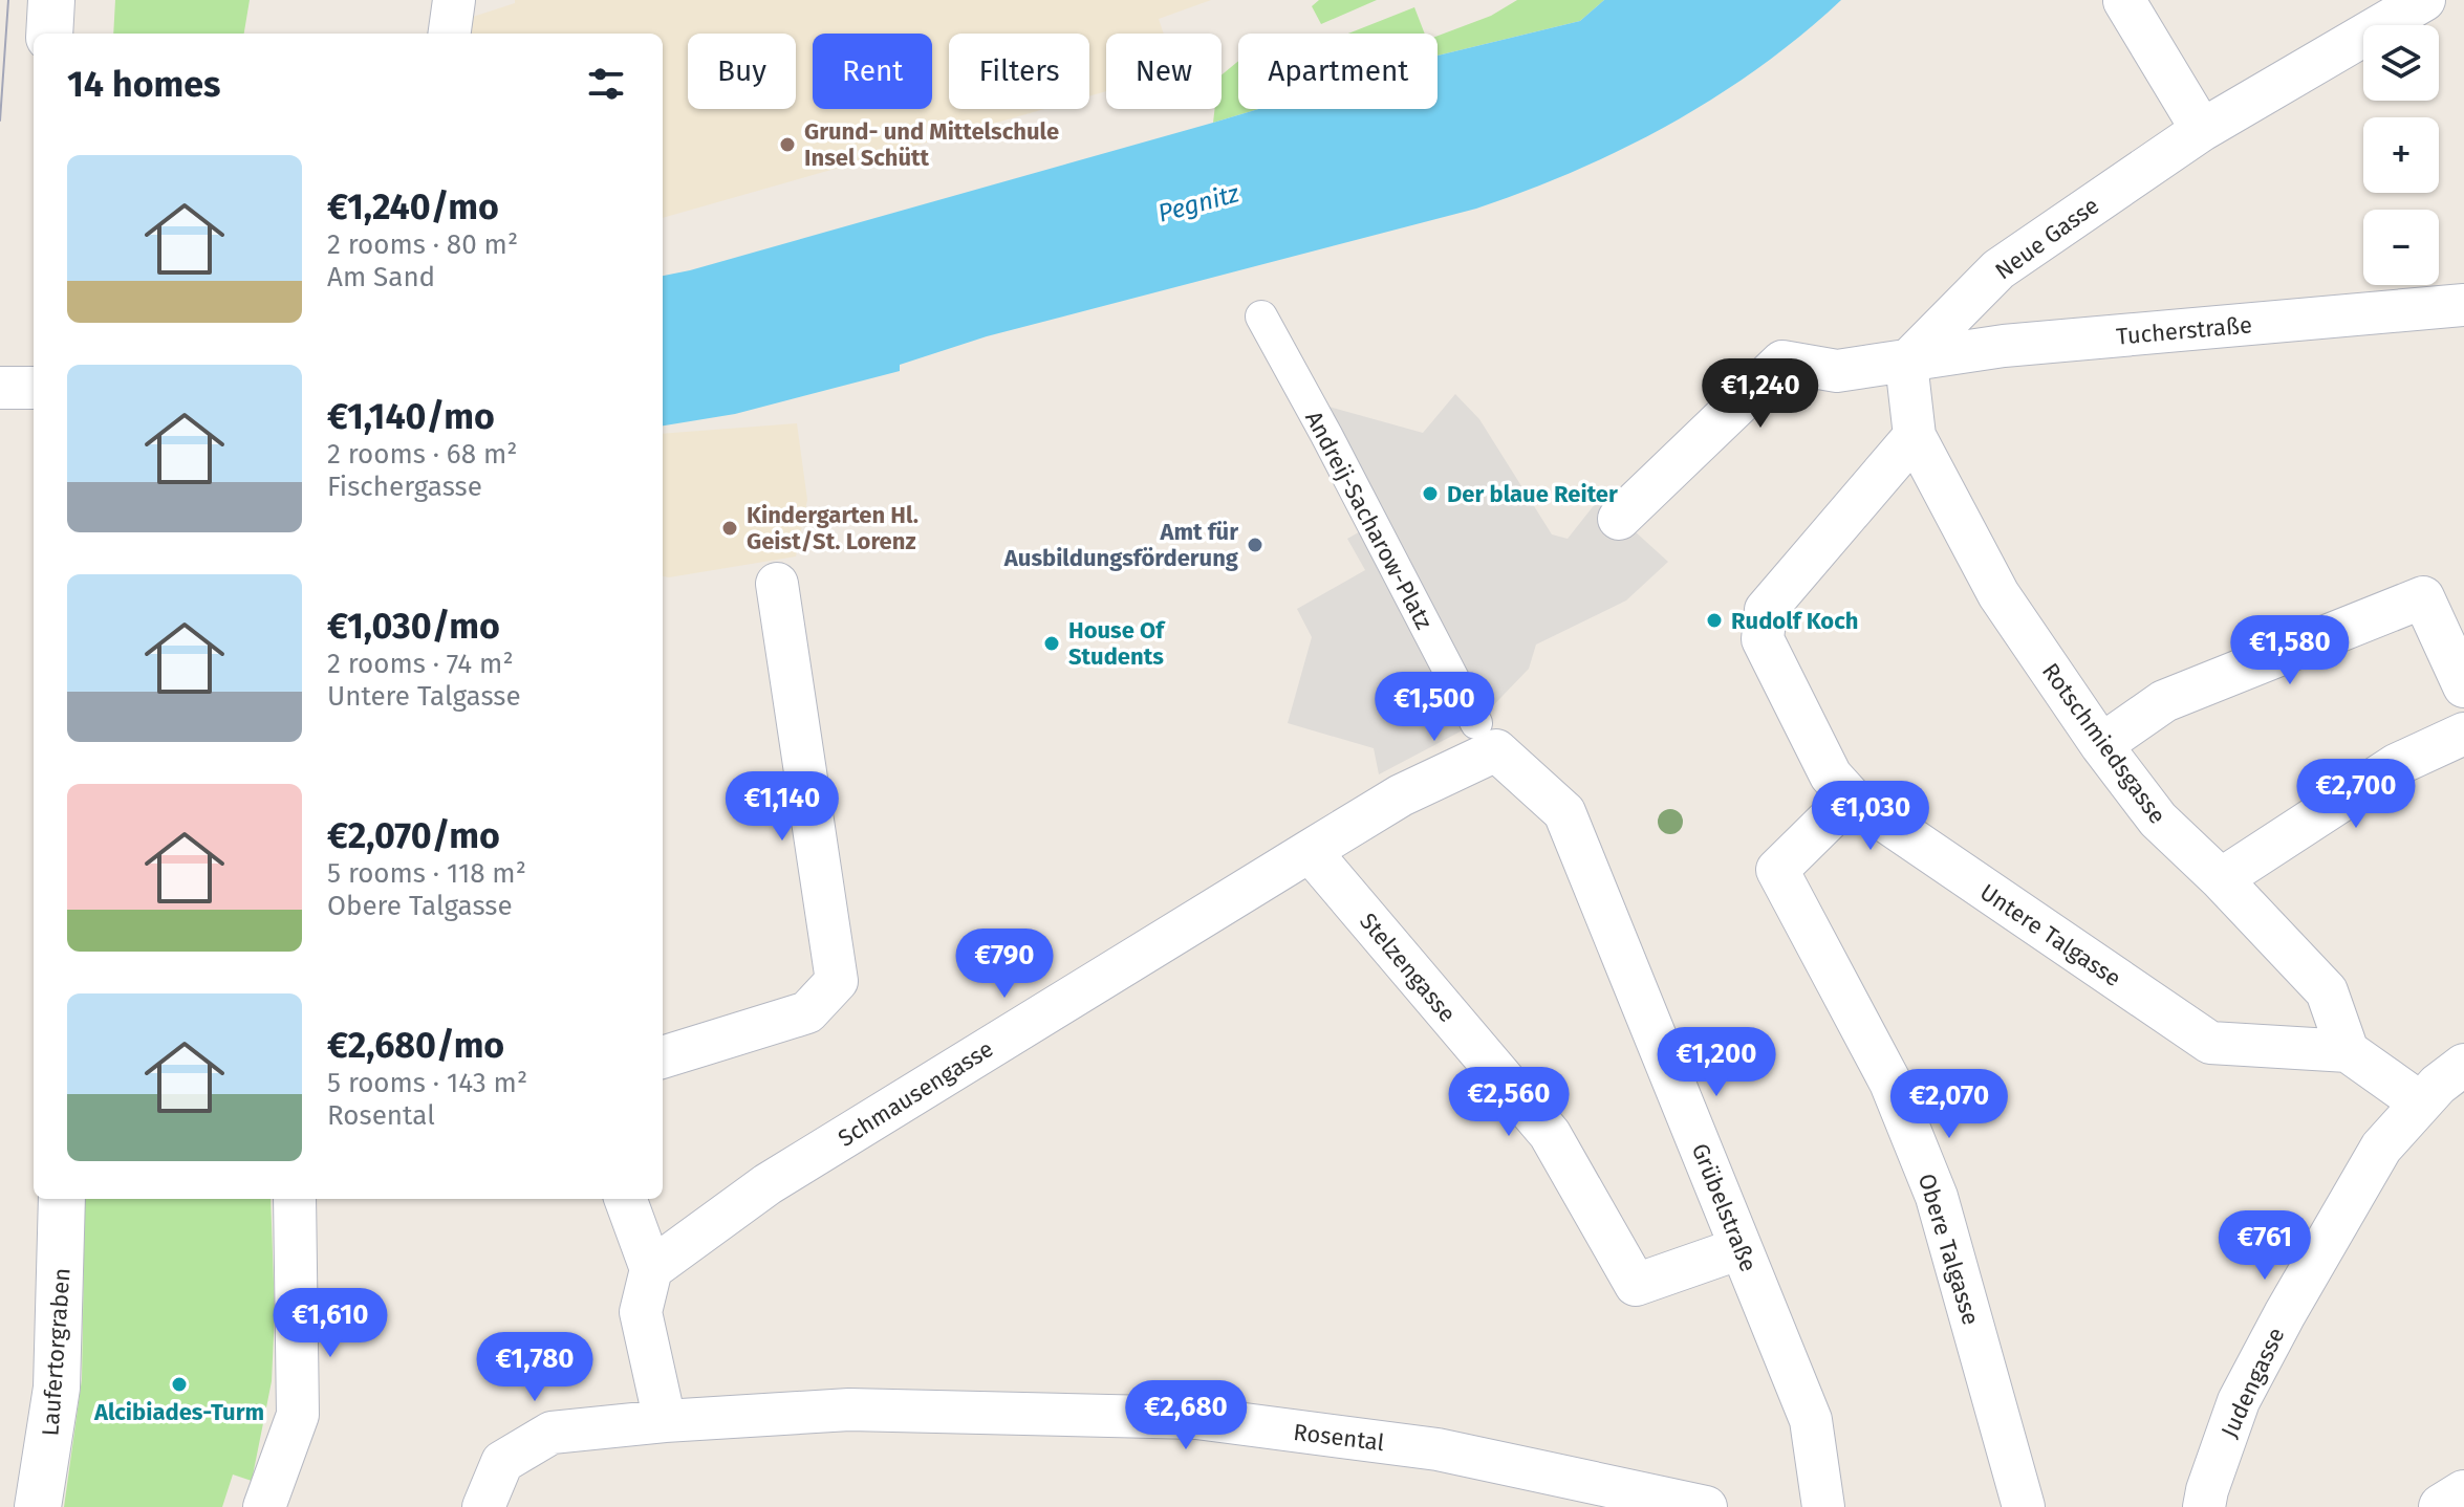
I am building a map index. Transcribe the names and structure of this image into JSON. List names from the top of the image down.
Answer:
{
  "streets": {
    "main road": ["Laufertorgraben"],
    "street": [
      "Neue Gasse",
      "Tucherstraße",
      "Andreij-Sacharow-Platz",
      "Rotschmiedsgasse",
      "Untere Talgasse",
      "Stelzengasse",
      "Schmausengasse",
      "Grübelstraße",
      "Obere Talgasse",
      "Judengasse",
      "Rosental"
    ]
  },
  "crossings": [
    ["Neue Gasse", "Tucherstraße"],
    ["Neue Gasse", "Rotschmiedsgasse"],
    ["Tucherstraße", "Rotschmiedsgasse"],
    ["Andreij-Sacharow-Platz", "Schmausengasse"],
    ["Andreij-Sacharow-Platz", "Grübelstraße"],
    ["Rotschmiedsgasse", "Untere Talgasse"],
    ["Untere Talgasse", "Obere Talgasse"],
    ["Stelzengasse", "Schmausengasse"],
    ["Stelzengasse", "Grübelstraße"],
    ["Schmausengasse", "Grübelstraße"]
  ],
  "water": ["Pegnitz"],
  "places": [
    "Grund- und Mittelschule Insel Schütt",
    "Der blaue Reiter",
    "Kindergarten Hl. Geist/St. Lorenz",
    "Amt für Ausbildungsförderung",
    "Rudolf Koch",
    "House Of Students",
    "Alcibiades-Turm"
  ],
  "page": {
    "map_buttons": ["+", "−"],
    "chip": [
      "Buy",
      "Rent",
      "Filters",
      "New",
      "Apartment"
    ],
    "heading": "14 homes",
    "list": [
      {
        "name": "€1,240/mo",
        "note": "2 rooms · 80 m² · Am Sand"
      },
      {
        "name": "€1,140/mo",
        "note": "2 rooms · 68 m² · Fischergasse"
      },
      {
        "name": "€1,030/mo",
        "note": "2 rooms · 74 m² · Untere Talgasse"
      },
      {
        "name": "€2,070/mo",
        "note": "5 rooms · 118 m² · Obere Talgasse"
      },
      {
        "name": "€2,680/mo",
        "note": "5 rooms · 143 m² · Rosental"
      }
    ],
    "price": [
      "€1,240",
      "€1,580",
      "€1,500",
      "€2,700",
      "€1,140",
      "€1,030",
      "€790",
      "€1,200",
      "€2,560",
      "€2,070",
      "€761",
      "€1,610",
      "€1,780",
      "€2,680"
    ]
  }
}
